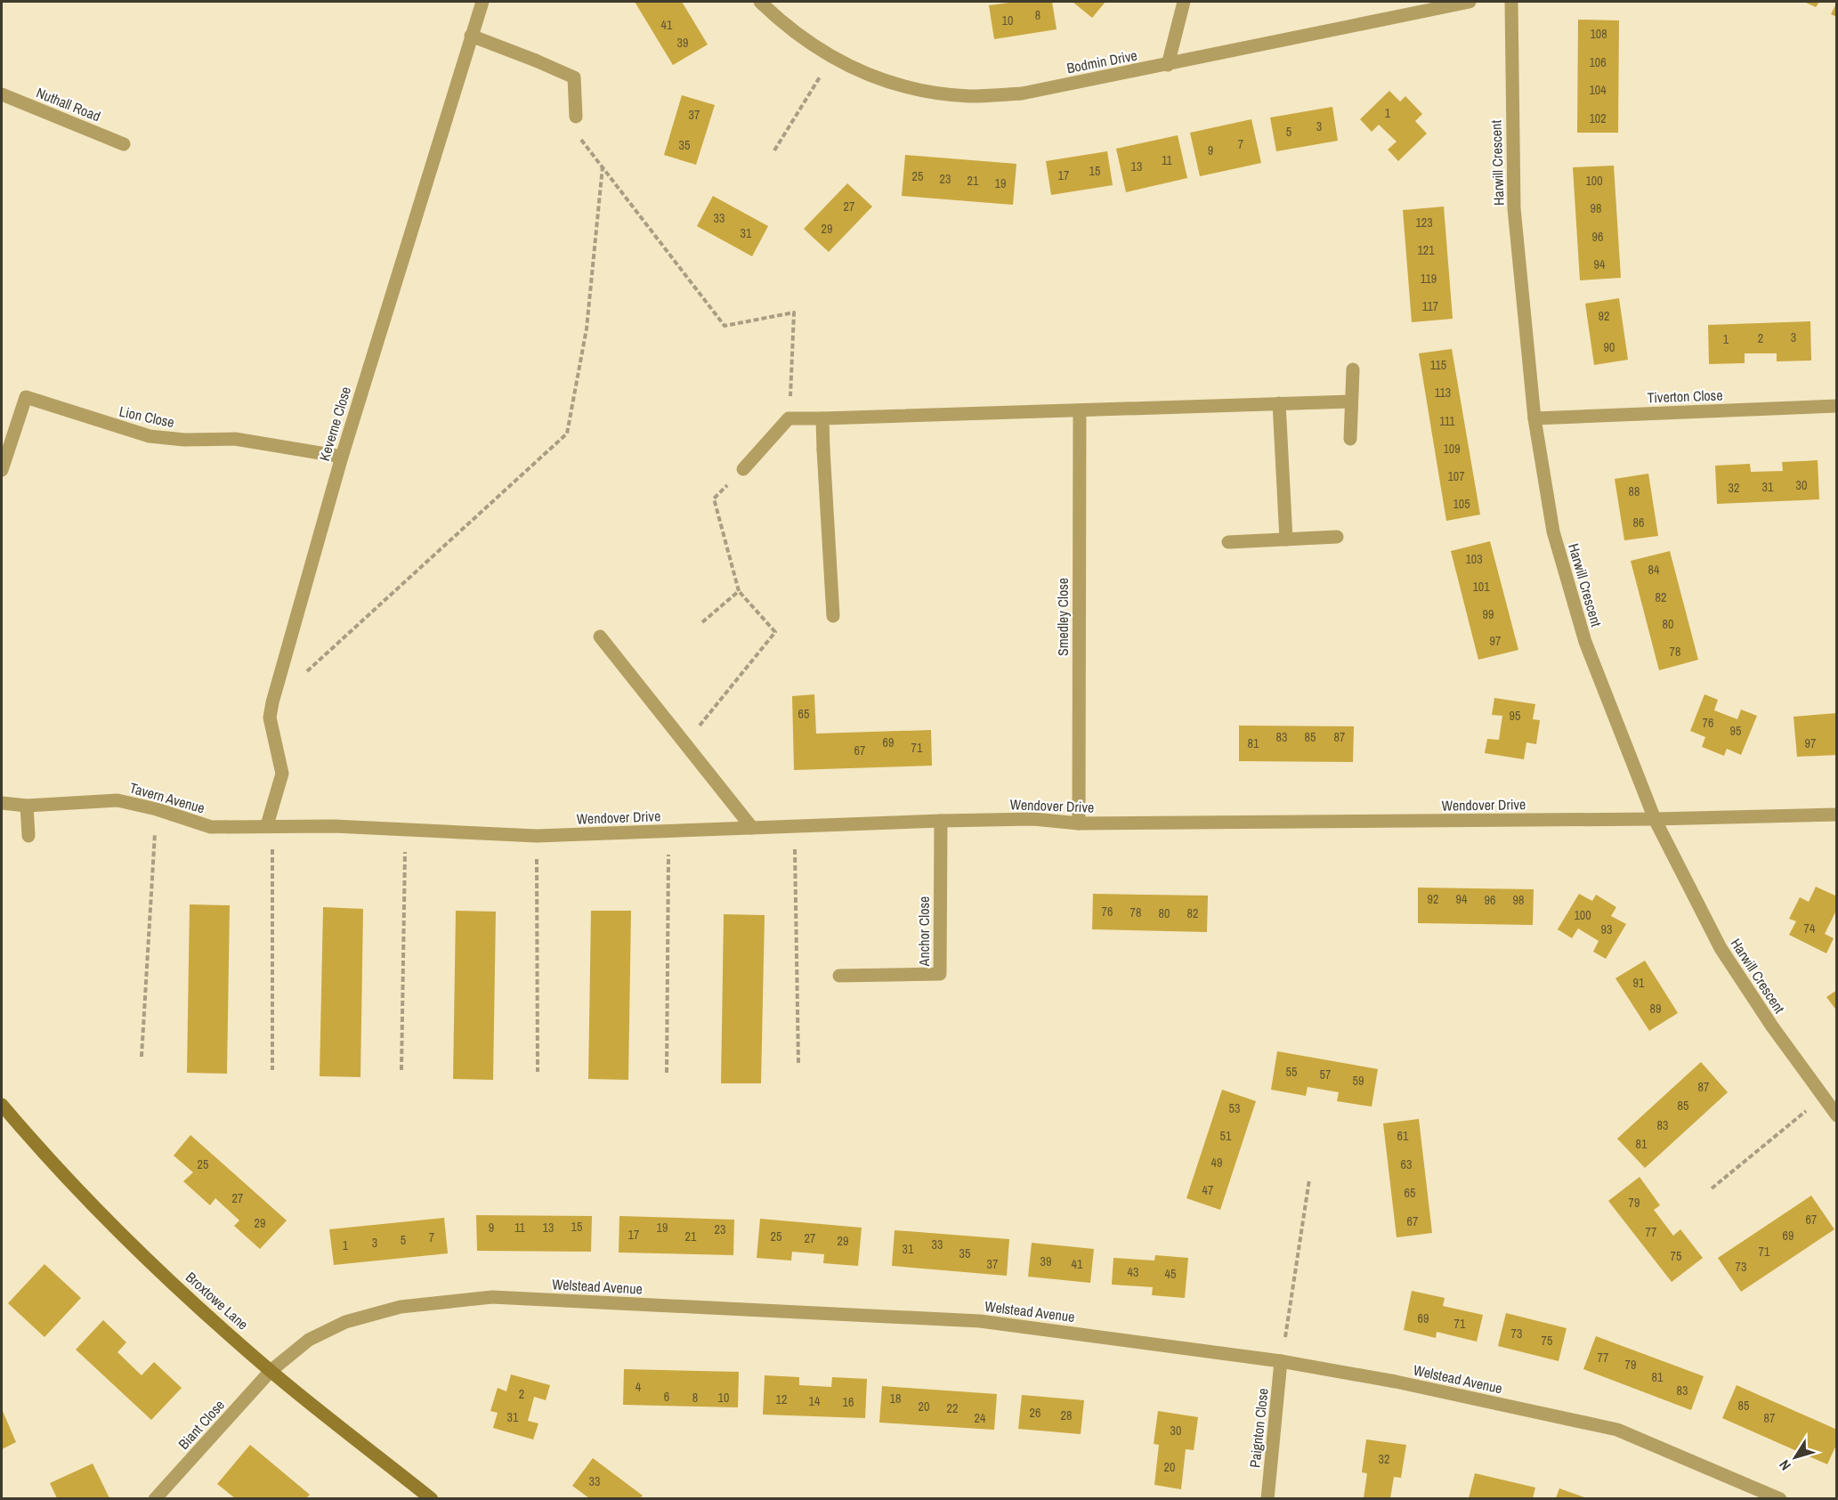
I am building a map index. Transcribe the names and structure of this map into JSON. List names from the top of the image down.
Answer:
{
  "streets": {
    "main road": ["Broxtowe Lane"],
    "street": [
      "Bodmin Drive",
      "Nuthall Road",
      "Harwill Crescent",
      "Tiverton Close",
      "Lion Close",
      "Keverne Close",
      "Smedley Close",
      "Tavern Avenue",
      "Wendover Drive",
      "Anchor Close",
      "Welstead Avenue",
      "Biant Close",
      "Paignton Close"
    ]
  },
  "crossings": [
    ["Harwill Crescent", "Tiverton Close"],
    ["Harwill Crescent", "Wendover Drive"],
    ["Lion Close", "Keverne Close"],
    ["Keverne Close", "Tavern Avenue"],
    ["Keverne Close", "Wendover Drive"],
    ["Smedley Close", "Wendover Drive"],
    ["Tavern Avenue", "Wendover Drive"],
    ["Wendover Drive", "Anchor Close"],
    ["Welstead Avenue", "Broxtowe Lane"],
    ["Welstead Avenue", "Biant Close"],
    ["Welstead Avenue", "Paignton Close"],
    ["Broxtowe Lane", "Biant Close"]
  ],
  "house_numbers": [
    "8",
    "10",
    "41",
    "108",
    "39",
    "106",
    "104",
    "1",
    "37",
    "102",
    "3",
    "5",
    "7",
    "35",
    "9",
    "11",
    "13",
    "15",
    "17",
    "25",
    "23",
    "21",
    "100",
    "19",
    "27",
    "98",
    "33",
    "123",
    "29",
    "31",
    "96",
    "121",
    "94",
    "119",
    "117",
    "92",
    "3",
    "2",
    "1",
    "90",
    "115",
    "113",
    "111",
    "109",
    "107",
    "30",
    "31",
    "32",
    "88",
    "105",
    "86",
    "103",
    "84",
    "101",
    "82",
    "99",
    "80",
    "97",
    "78",
    "65",
    "95",
    "76",
    "95",
    "83",
    "85",
    "87",
    "69",
    "81",
    "97",
    "71",
    "67",
    "92",
    "94",
    "96",
    "98",
    "76",
    "78",
    "80",
    "82",
    "100",
    "74",
    "93",
    "91",
    "89",
    "55",
    "57",
    "59",
    "87",
    "85",
    "53",
    "83",
    "51",
    "61",
    "81",
    "49",
    "25",
    "63",
    "47",
    "65",
    "27",
    "79",
    "67",
    "67",
    "29",
    "15",
    "9",
    "11",
    "13",
    "19",
    "23",
    "77",
    "17",
    "69",
    "21",
    "25",
    "7",
    "27",
    "5",
    "29",
    "3",
    "33",
    "1",
    "31",
    "71",
    "35",
    "75",
    "39",
    "37",
    "41",
    "73",
    "43",
    "45",
    "69",
    "71",
    "73",
    "75",
    "77",
    "79",
    "81",
    "4",
    "83",
    "2",
    "6",
    "8",
    "10",
    "18",
    "12",
    "14",
    "16",
    "85",
    "20",
    "22",
    "26",
    "28",
    "31",
    "24",
    "87",
    "30",
    "32",
    "20",
    "33"
  ],
  "north": "bottom left"
}
